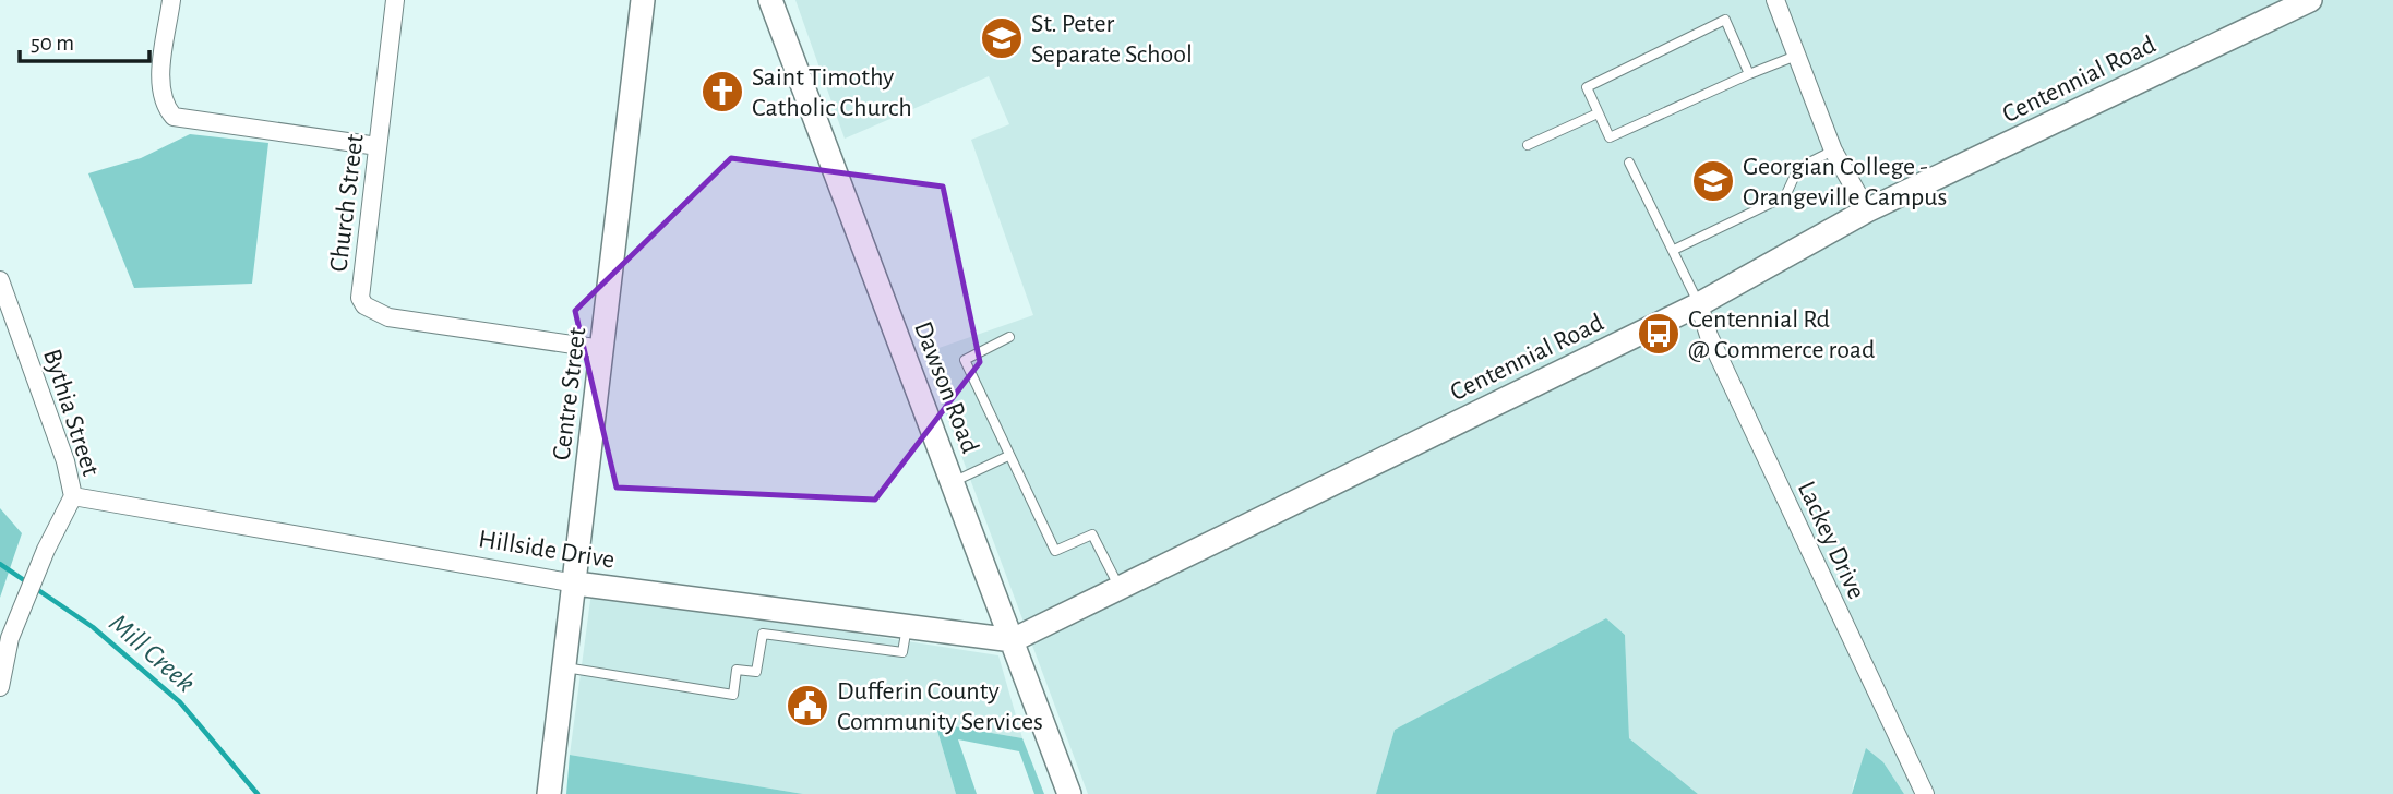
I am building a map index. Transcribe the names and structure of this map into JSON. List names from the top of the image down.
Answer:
{
  "streets": {
    "street": [
      "Centennial Road",
      "Church Street",
      "Dawson Road",
      "Centre Street",
      "Bythia Street",
      "Lackey Drive",
      "Hillside Drive"
    ]
  },
  "crossings": [
    ["Centennial Road", "Dawson Road"],
    ["Centennial Road", "Lackey Drive"],
    ["Centennial Road", "Hillside Drive"],
    ["Church Street", "Centre Street"],
    ["Dawson Road", "Hillside Drive"],
    ["Centre Street", "Hillside Drive"],
    ["Bythia Street", "Hillside Drive"]
  ],
  "water": ["Mill Creek"],
  "places": {
    "school or university": ["St. Peter Separate School", "Georgian College - Orangeville Campus"],
    "church": ["Saint Timothy Catholic Church"],
    "bus stop": ["Centennial Rd @ Commerce road"],
    "public building": ["Dufferin County Community Services"]
  },
  "scale_bar": "50 m"
}
